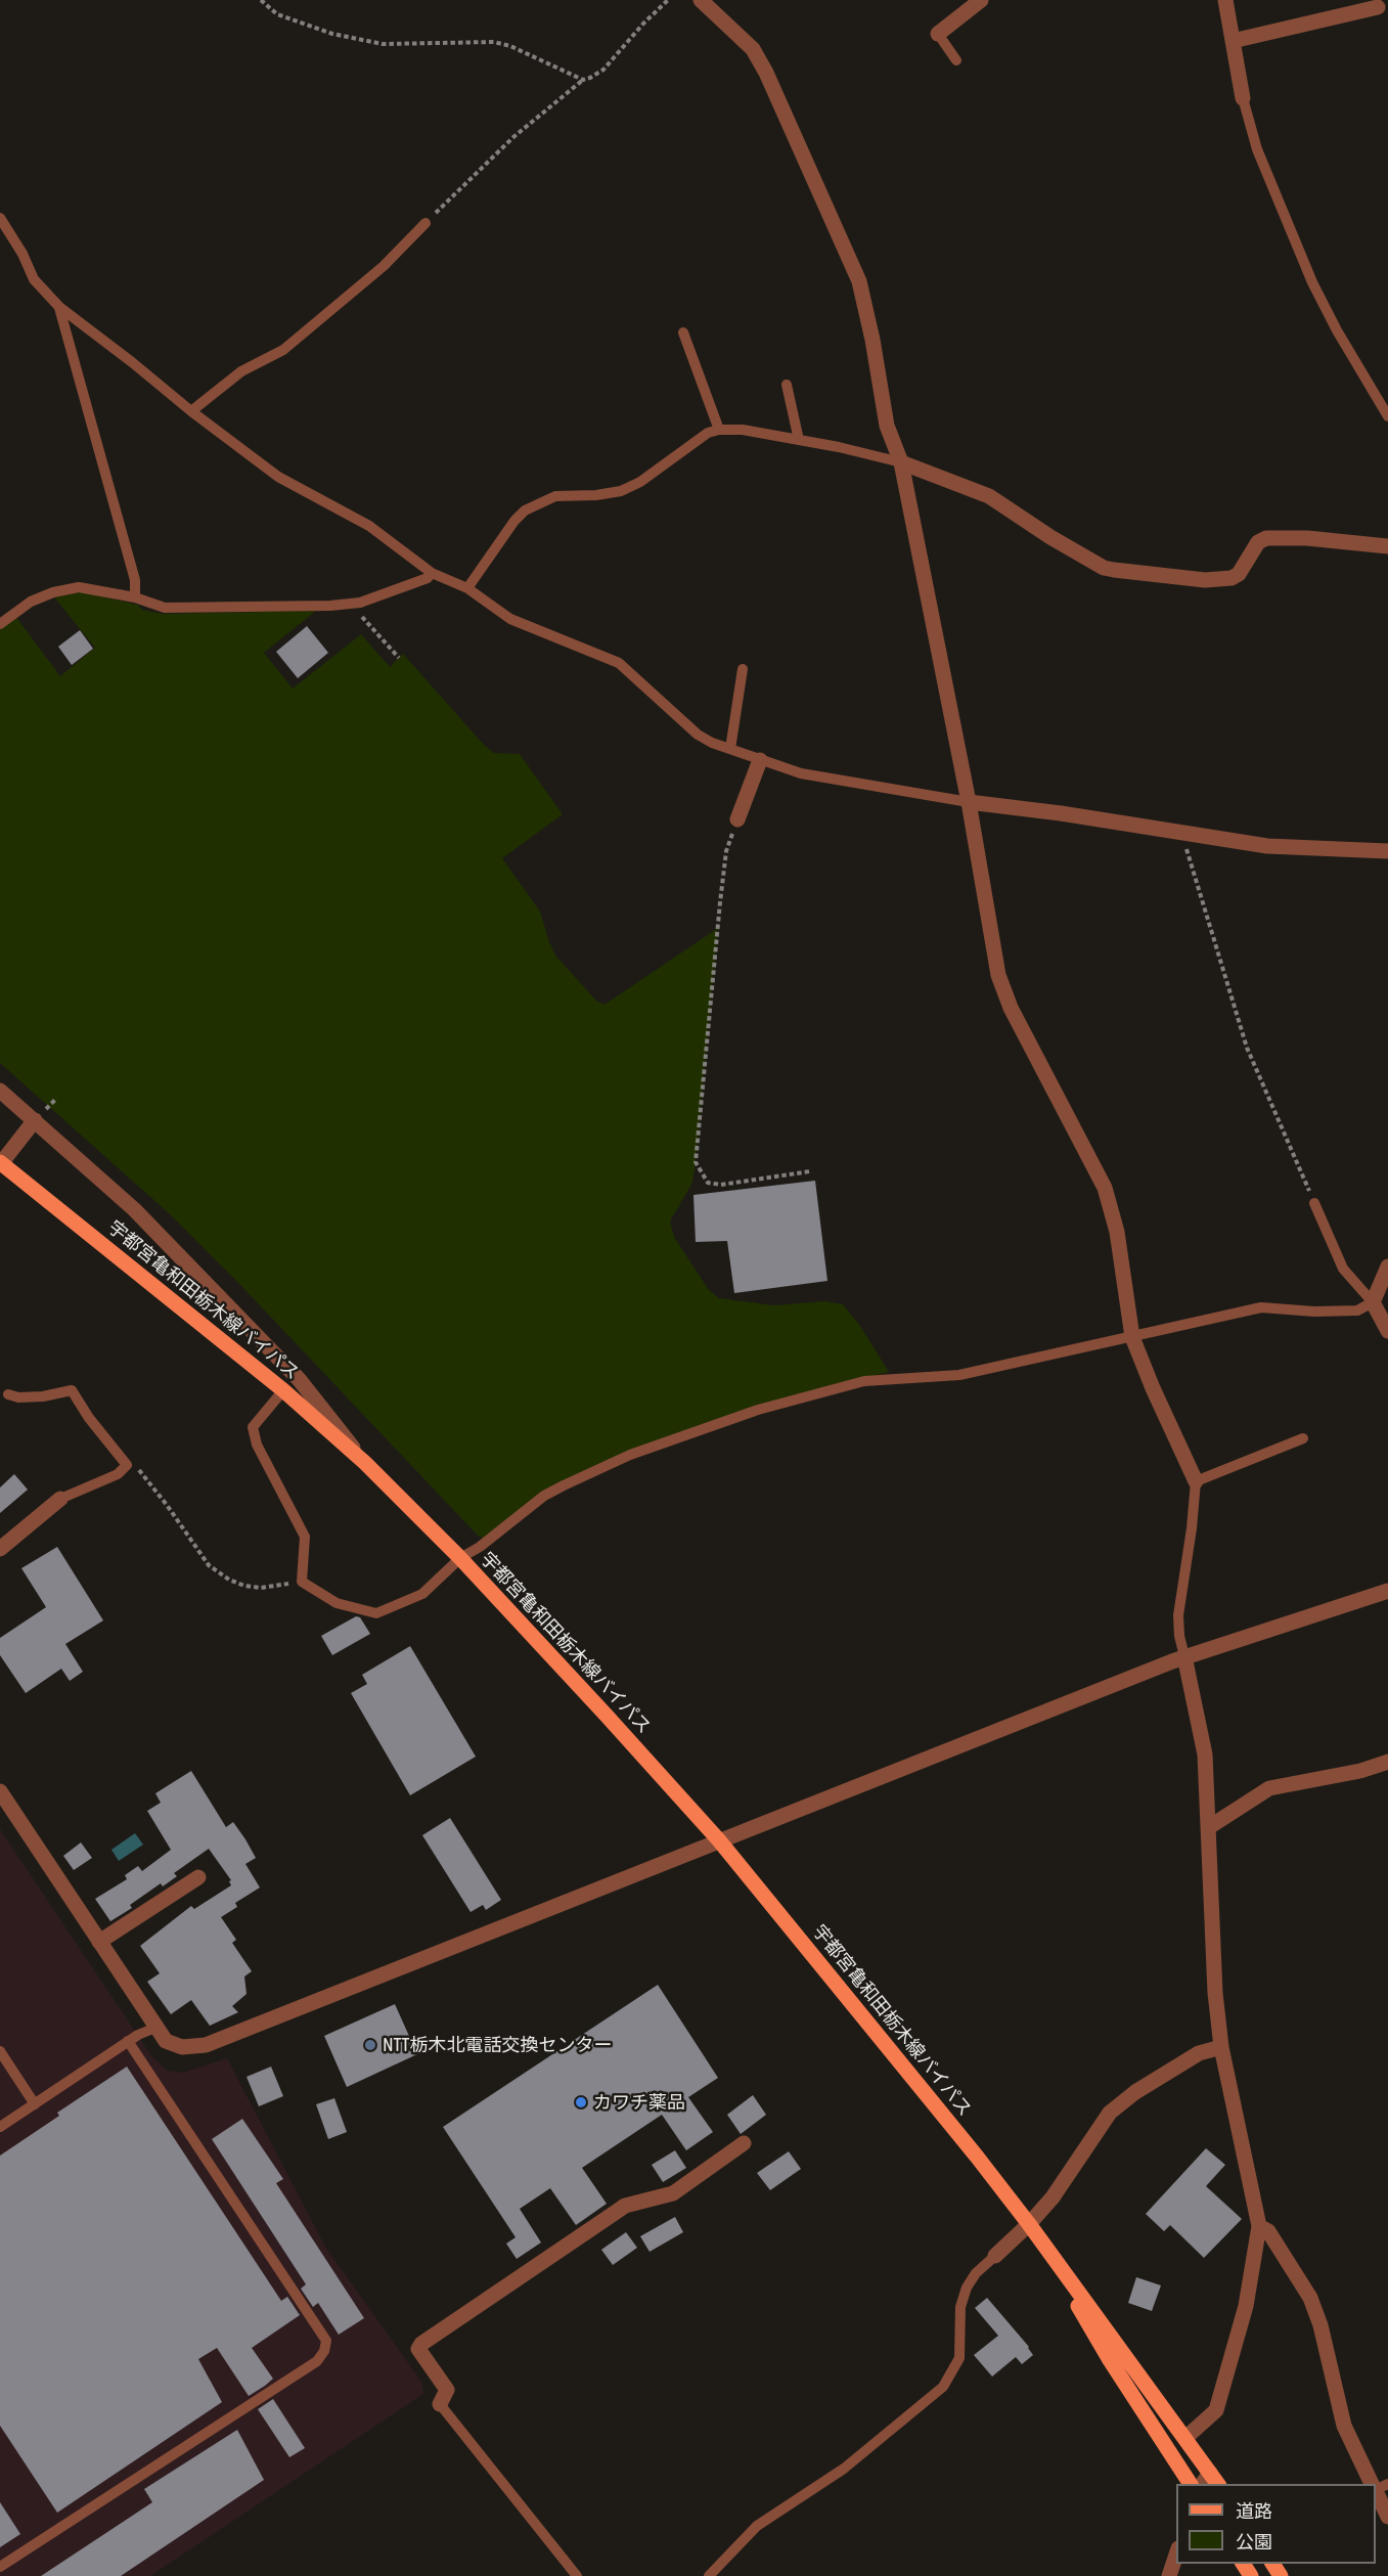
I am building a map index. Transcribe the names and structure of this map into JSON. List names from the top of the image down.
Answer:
{
  "streets": {
    "main road": ["宇都宮亀和田栃木線バイパス"]
  },
  "places": ["NTT栃木北電話交換センター", "カワチ薬品"],
  "legend": ["道路", "公園"]
}
